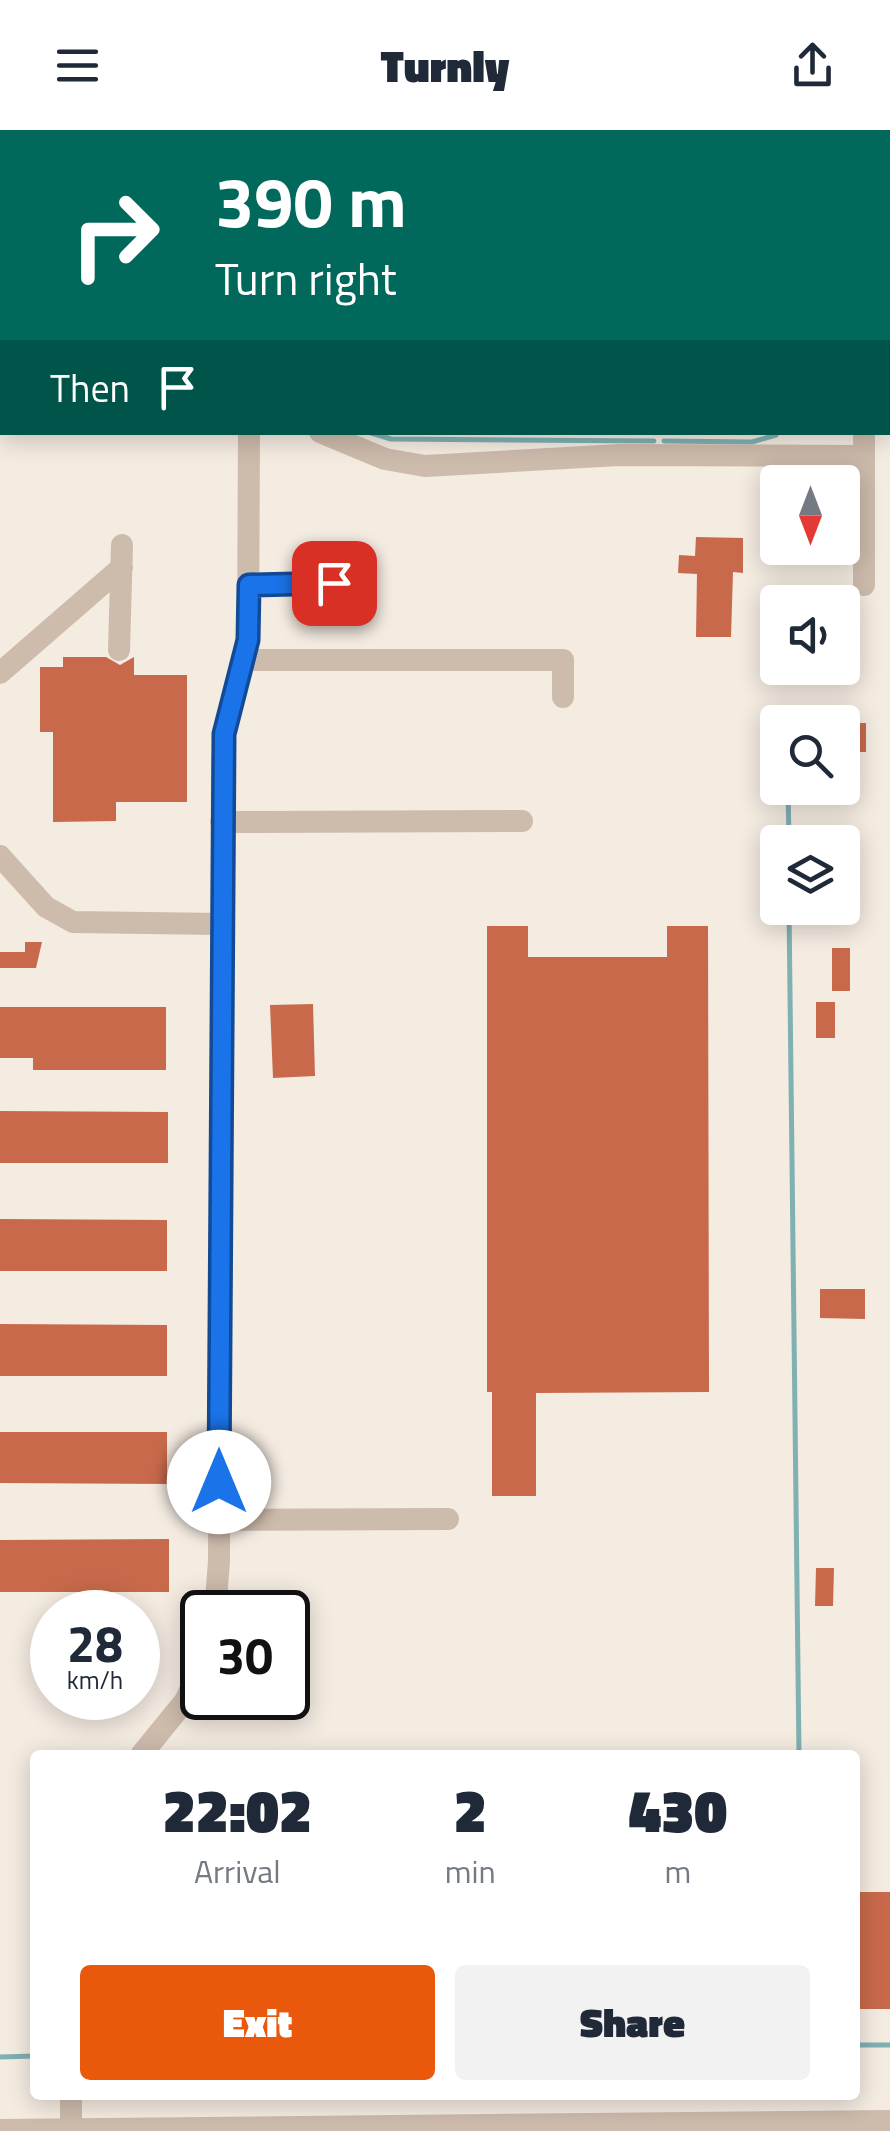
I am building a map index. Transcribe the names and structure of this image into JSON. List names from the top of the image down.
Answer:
{
  "north": "bottom",
  "page": {
    "header": "Turnly",
    "turn": ["390 m", "Turn right"],
    "then": "Then",
    "speed": "28 km/h",
    "limit": "30",
    "eta": [
      "22:02",
      "Arrival",
      "2",
      "min",
      "430",
      "m"
    ],
    "buttons": ["Exit", "Share"]
  }
}
